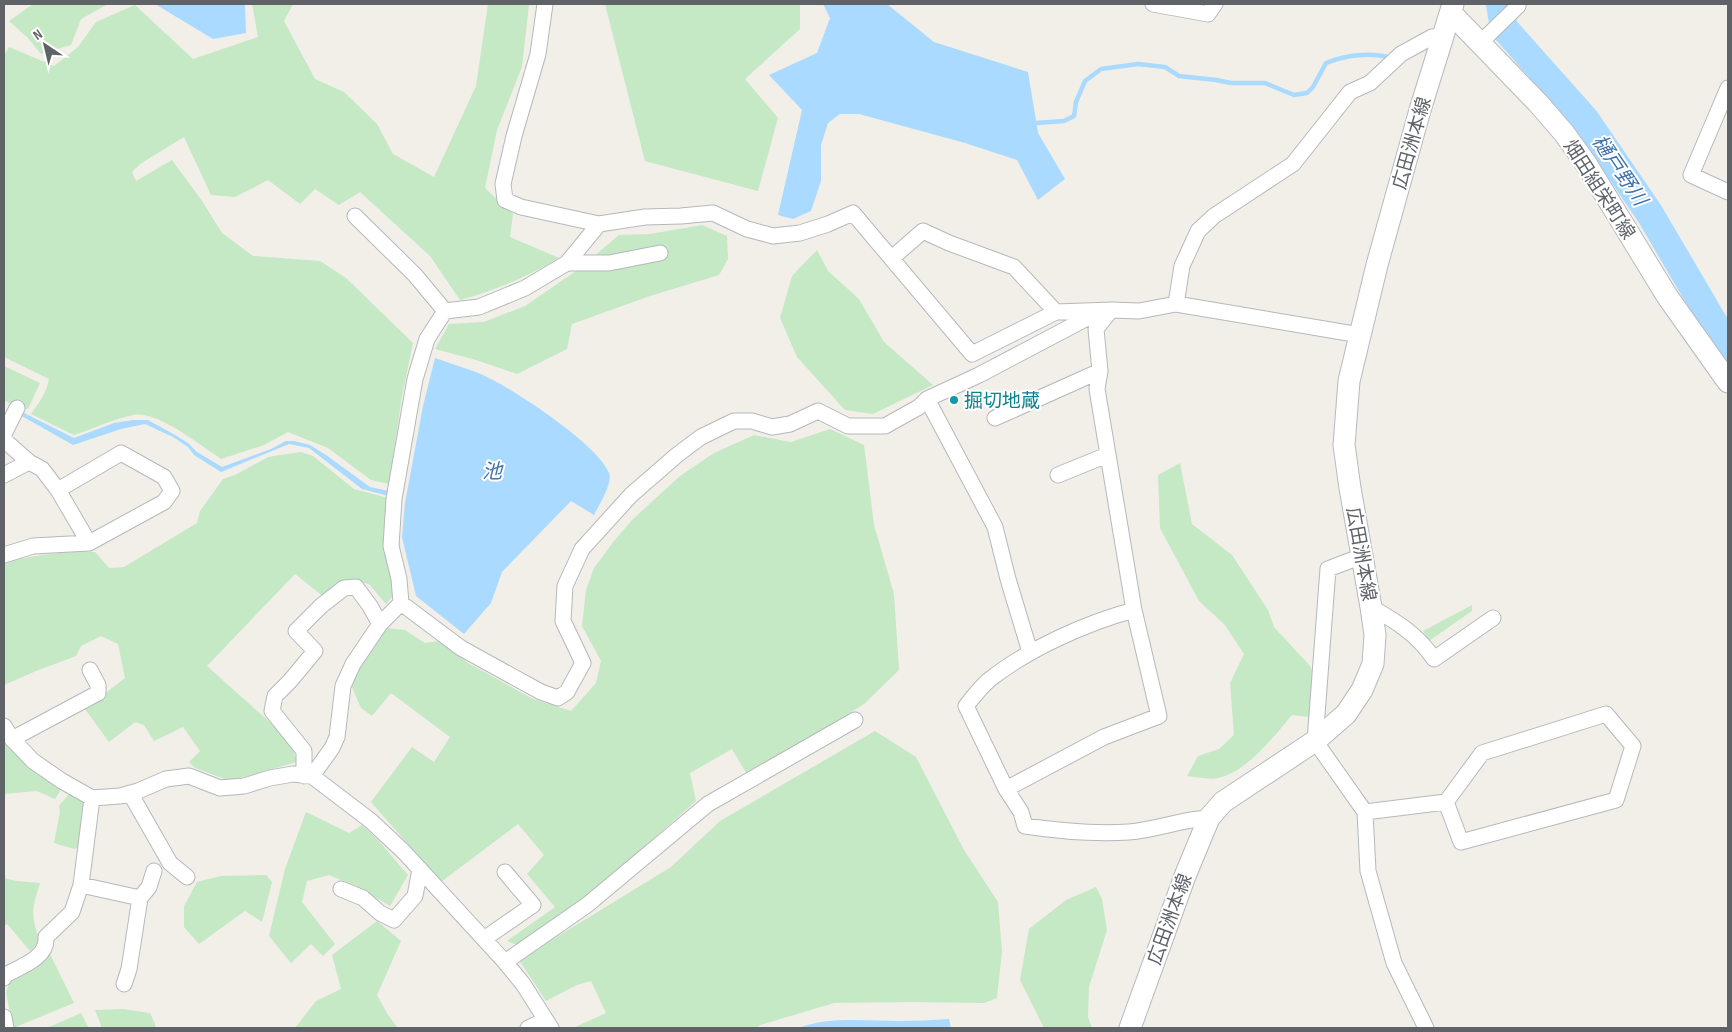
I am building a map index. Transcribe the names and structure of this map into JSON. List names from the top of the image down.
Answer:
{
  "streets": {
    "main road": ["広田洲本線", "畑田組栄町線"]
  },
  "crossings": [
    ["広田洲本線", "畑田組栄町線"]
  ],
  "water": ["樋戸野川", "池"],
  "places": ["掘切地蔵"],
  "north": "top left"
}
